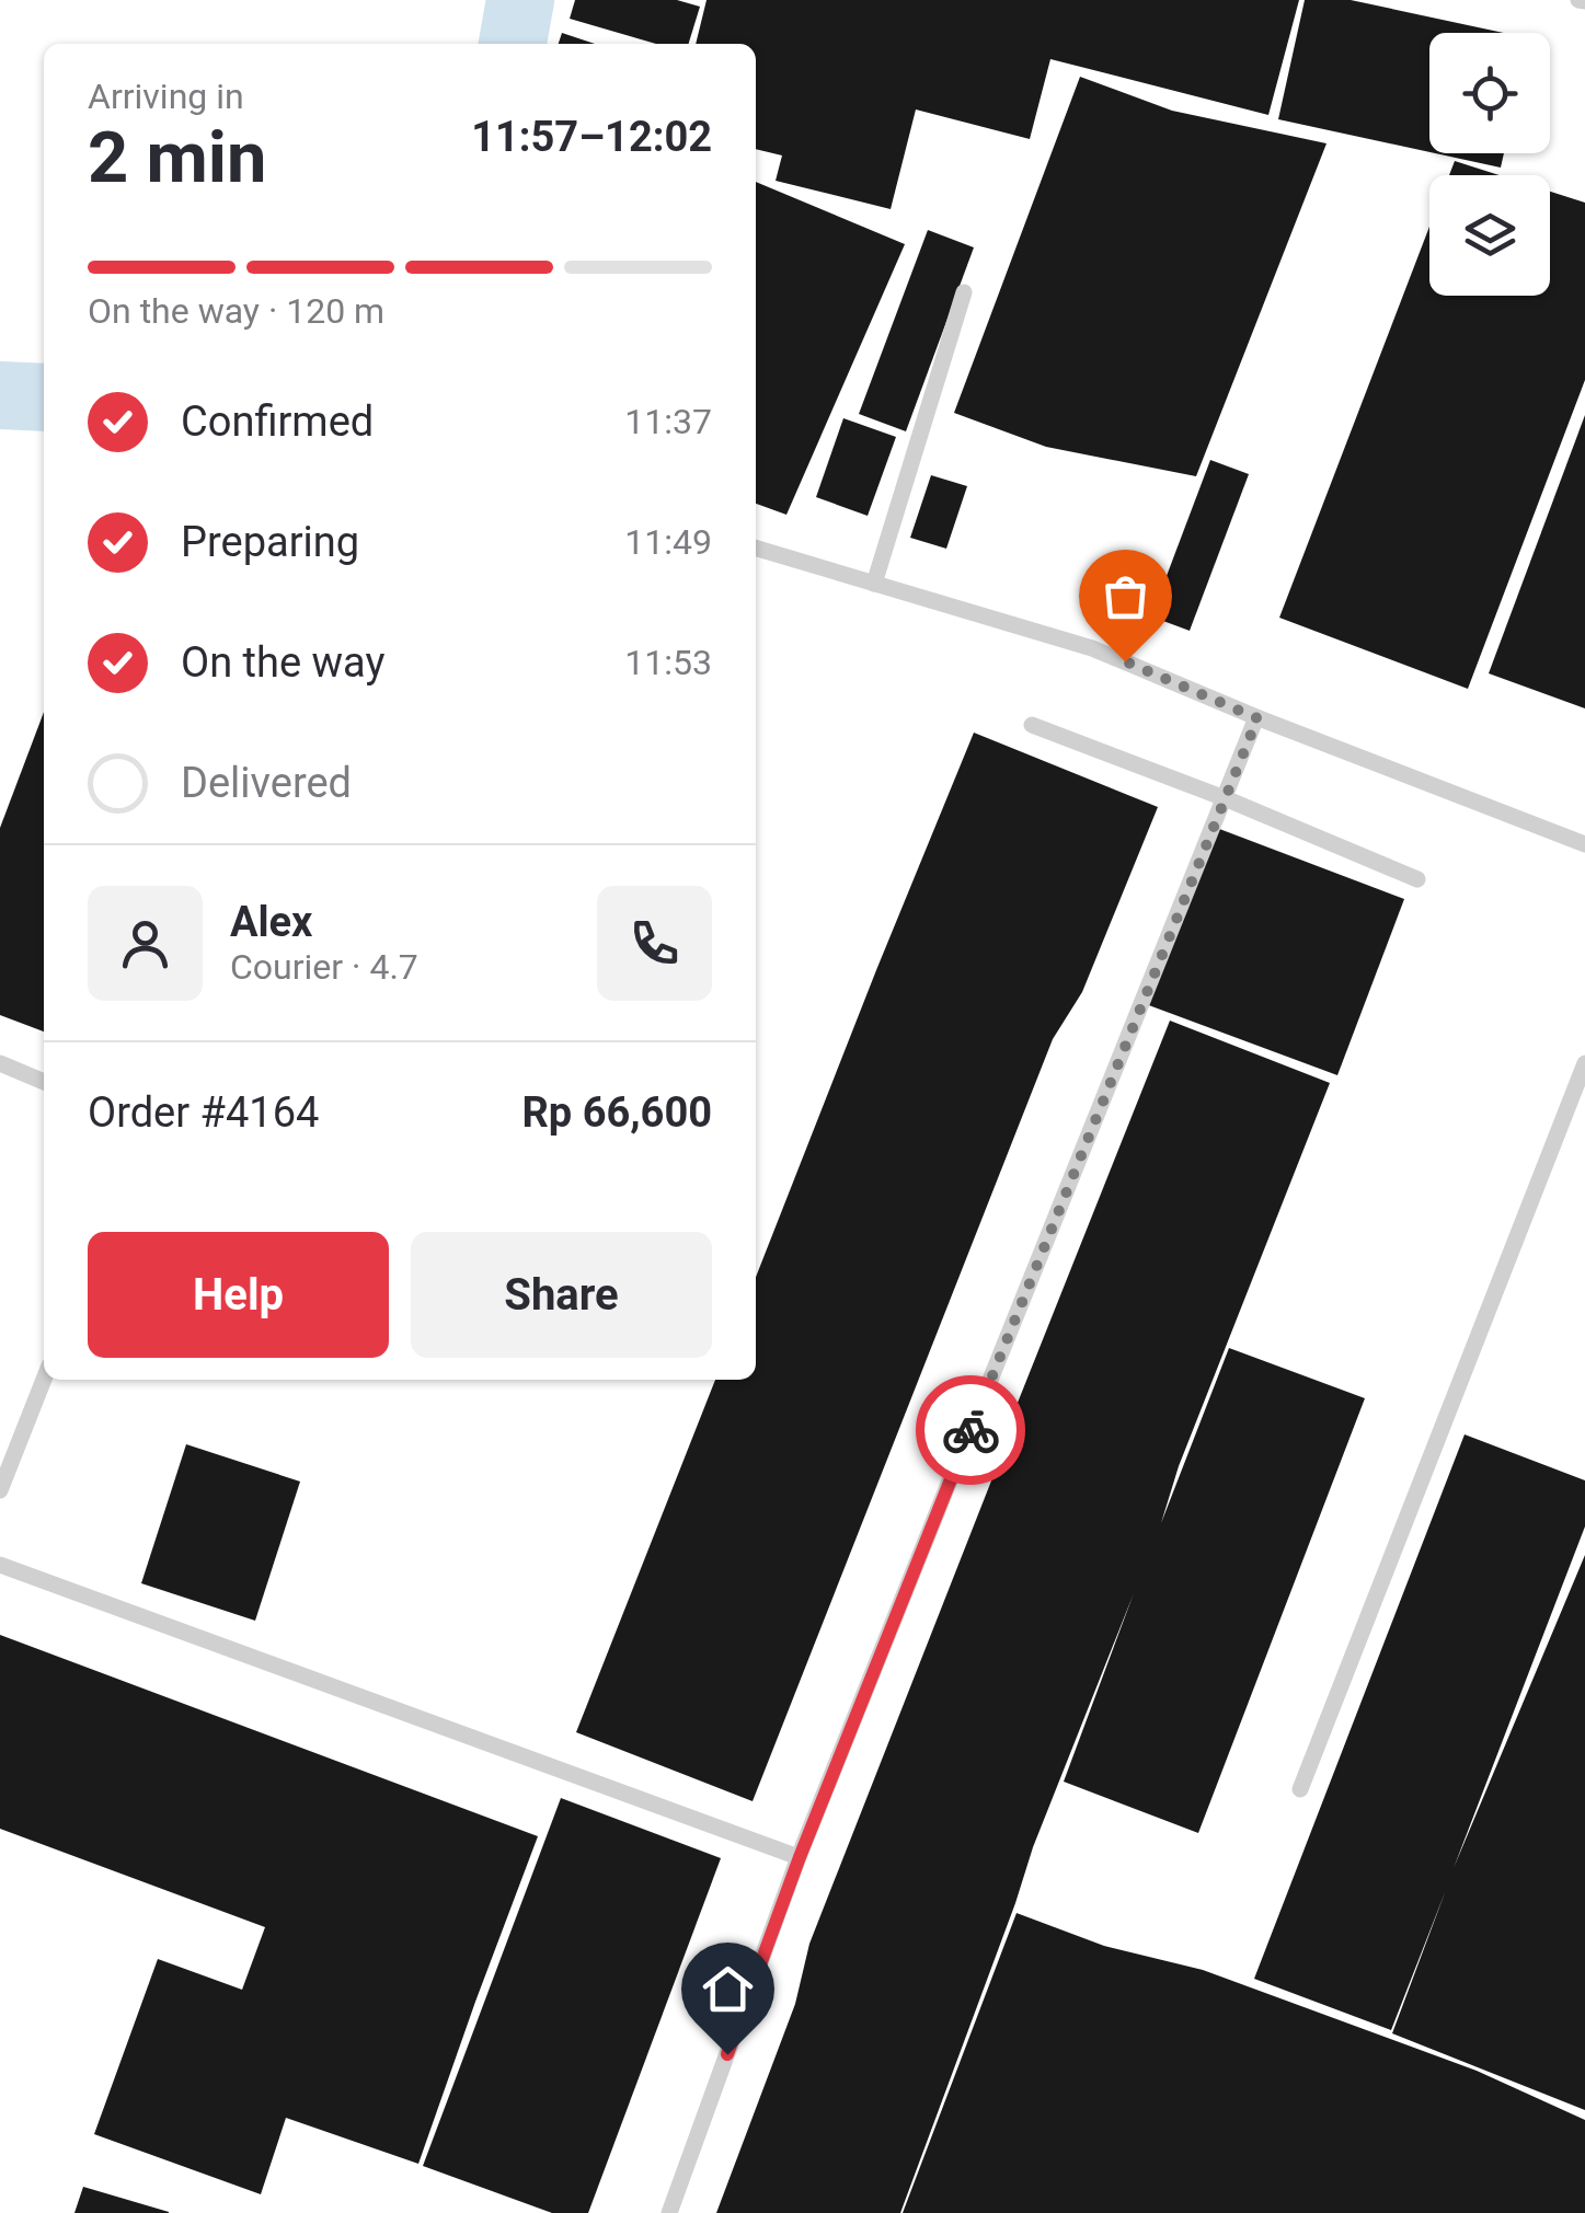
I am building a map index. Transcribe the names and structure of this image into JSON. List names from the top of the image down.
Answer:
{
  "page": {
    "heading": ["2 min", "Arriving in", "11:57–12:02"],
    "panel": [
      "Alex",
      "Courier · 4.7",
      "Order #4164",
      "Rp 66,600"
    ],
    "bar": "On the way · 120 m",
    "list": [
      ["Confirmed", "11:37"],
      ["Preparing", "11:49"],
      ["On the way", "11:53"],
      "Delivered"
    ],
    "buttons": ["Help", "Share"]
  }
}
